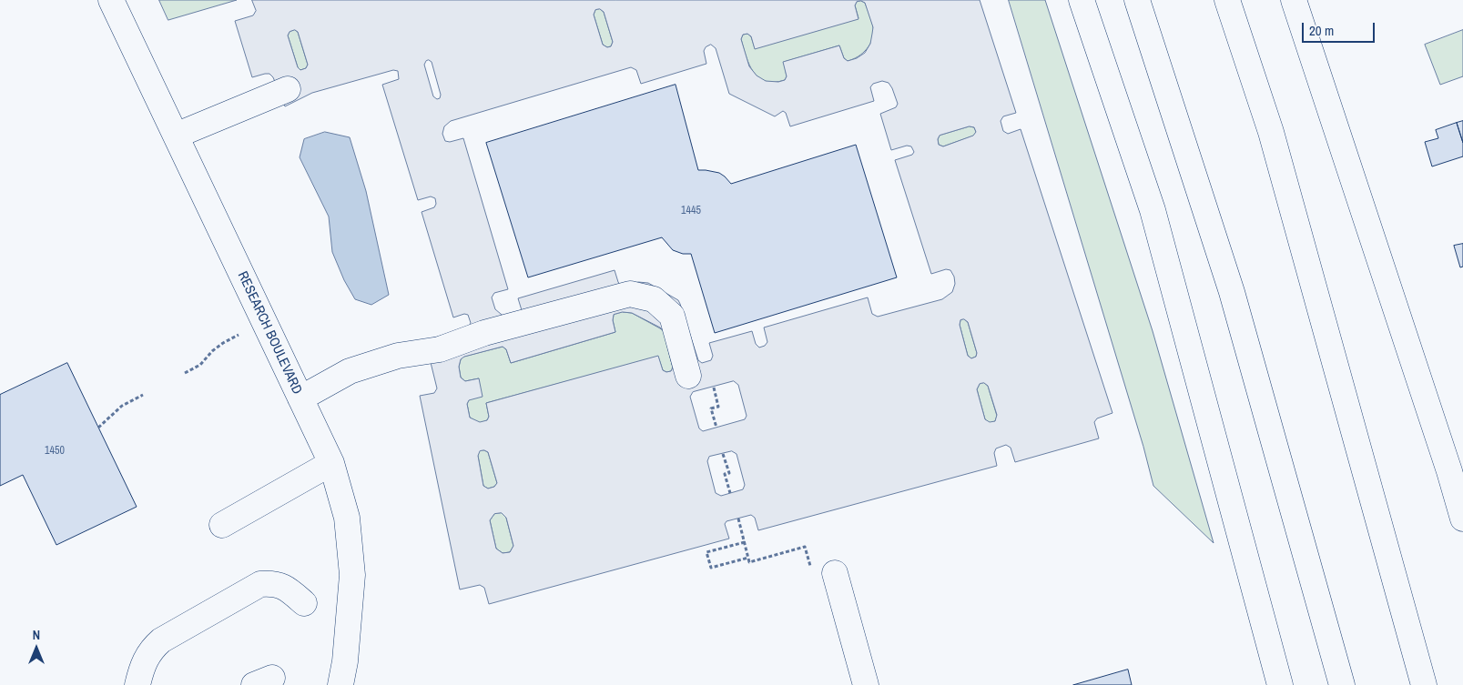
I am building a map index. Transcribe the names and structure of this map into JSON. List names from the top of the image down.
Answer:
{
  "streets": {
    "main road": ["RESEARCH BOULEVARD"]
  },
  "house_numbers": ["1445", "1450"],
  "scale_bar": "20 m",
  "north": "top"
}
